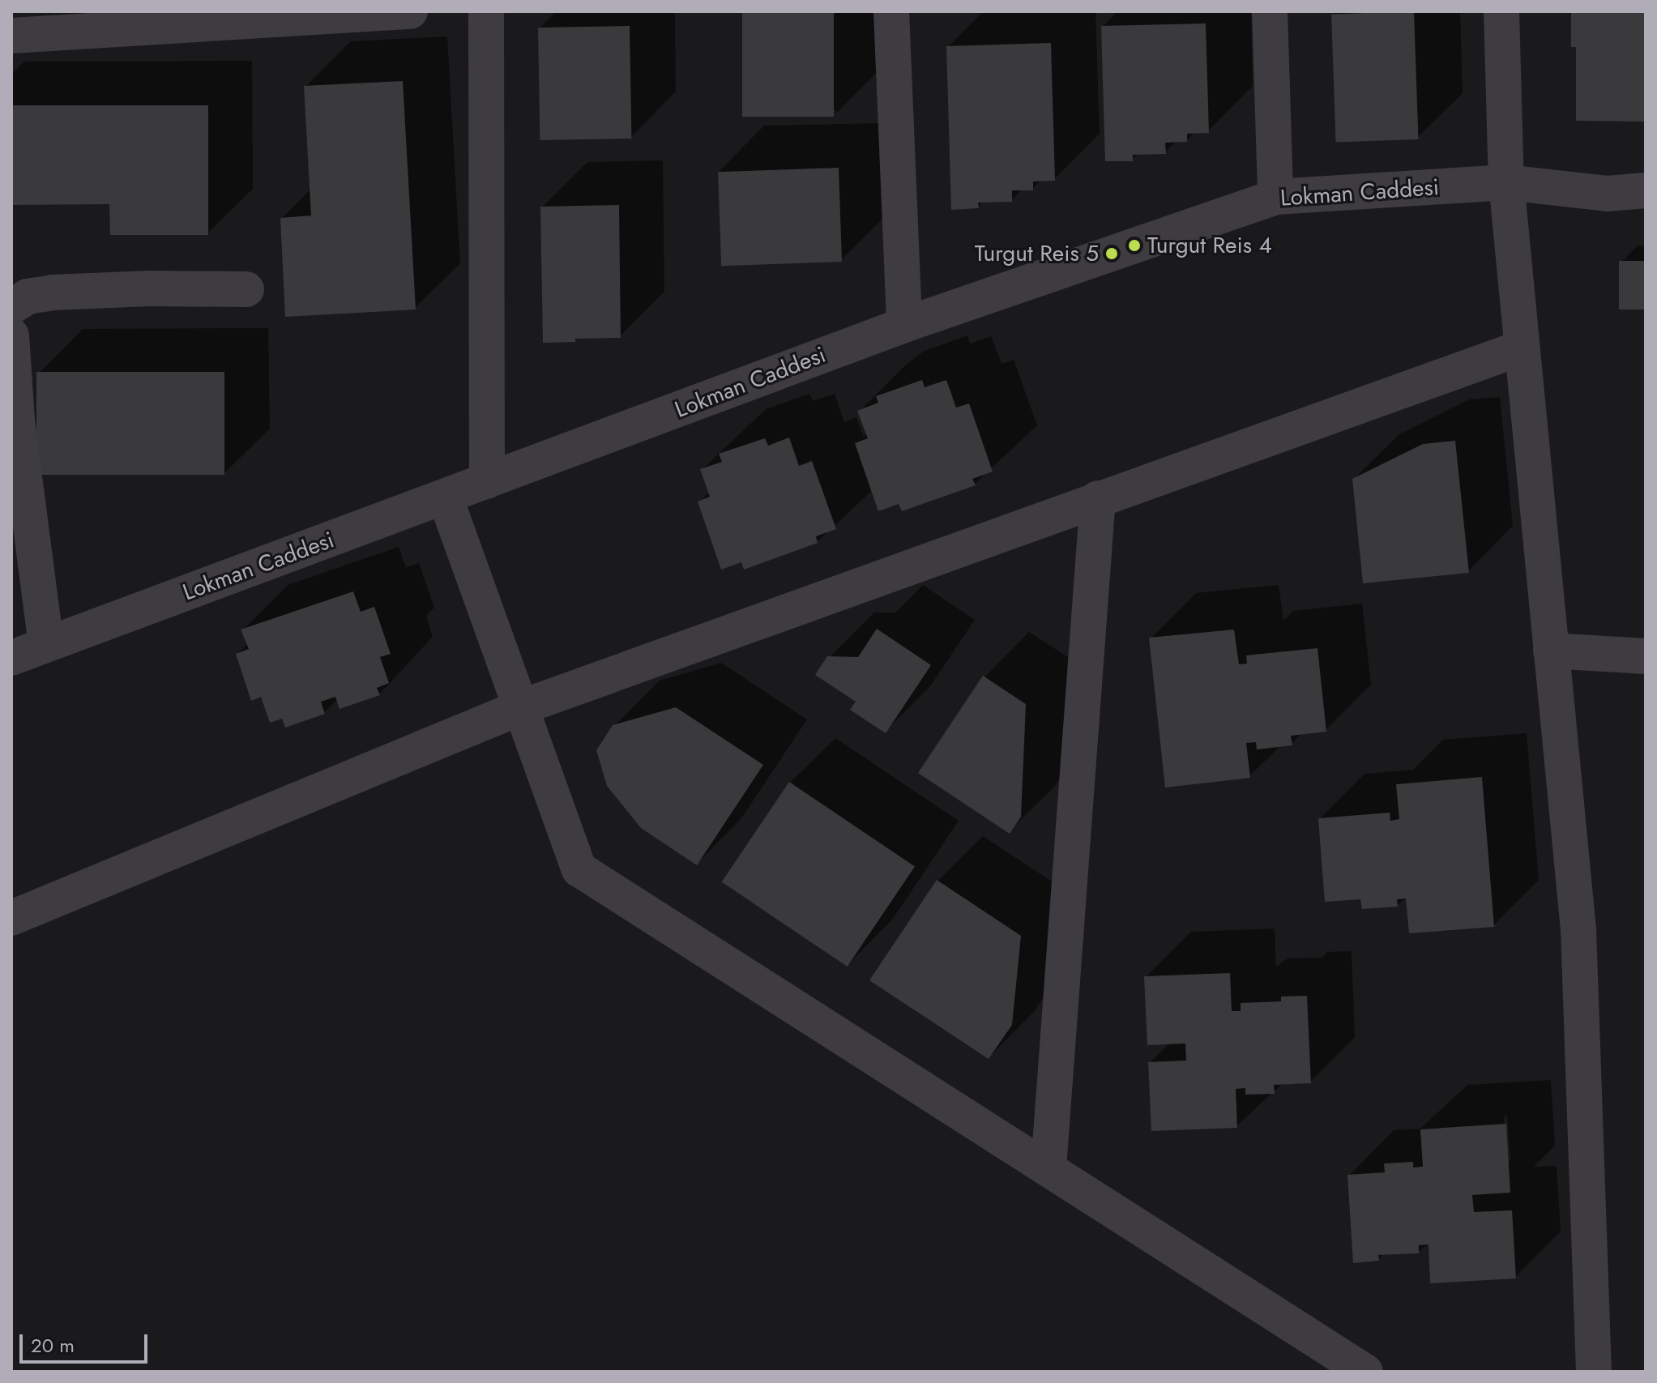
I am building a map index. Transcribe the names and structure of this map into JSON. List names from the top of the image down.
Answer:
{
  "streets": {
    "street": ["Lokman Caddesi"]
  },
  "places": ["Turgut Reis 4", "Turgut Reis 5"],
  "scale_bar": "20 m"
}
